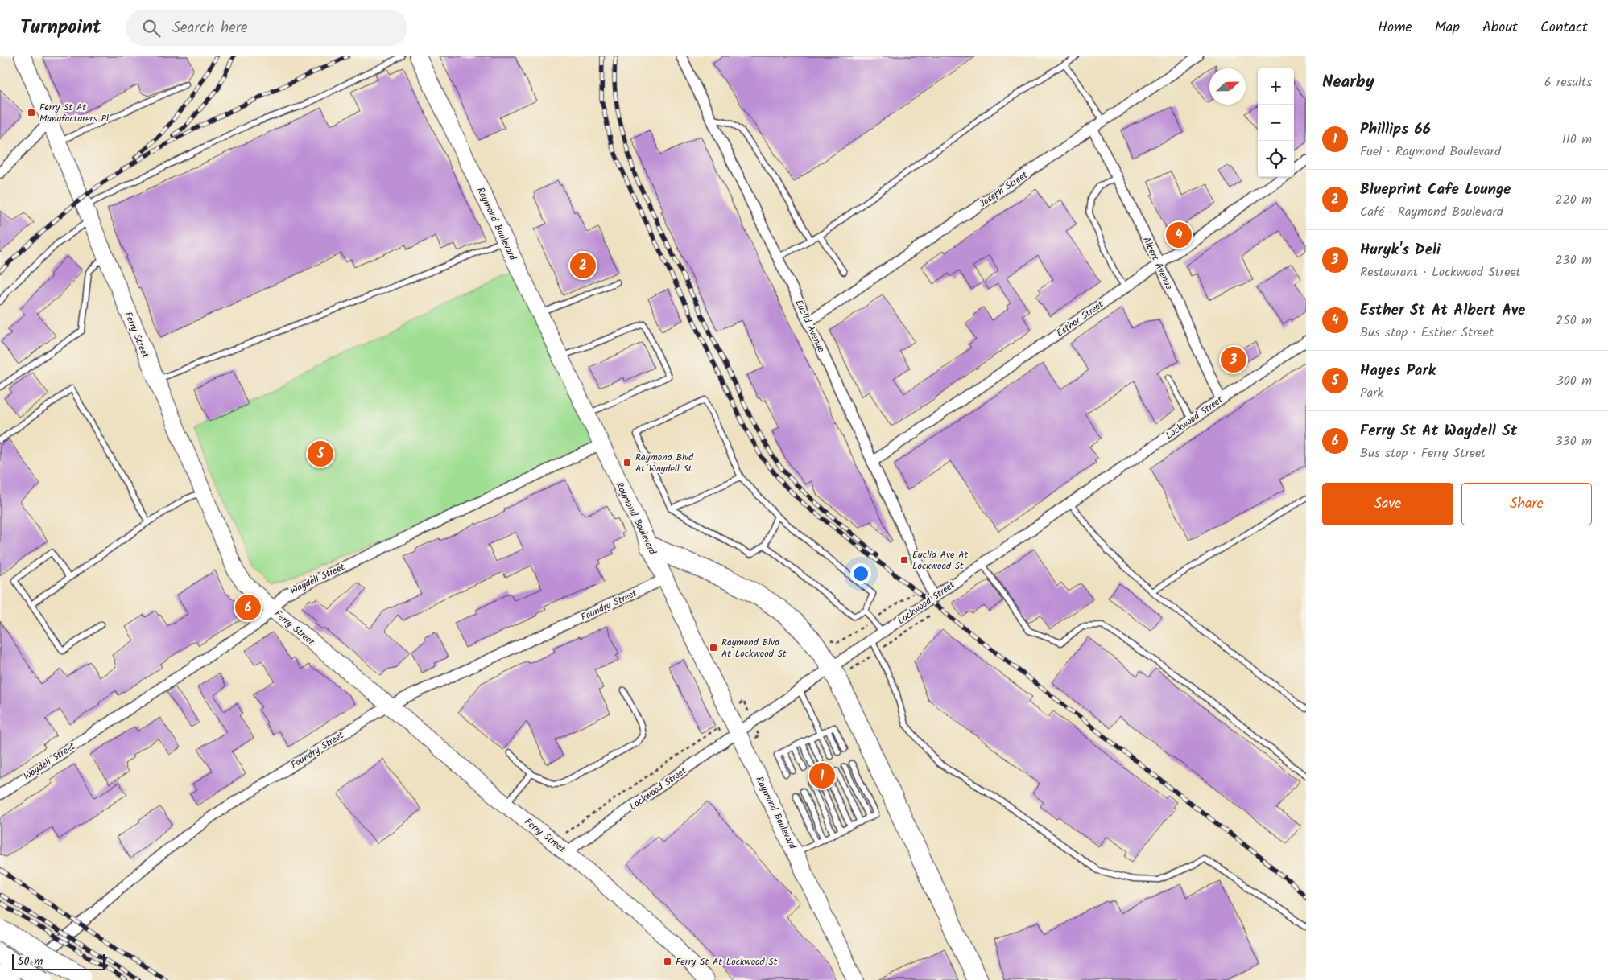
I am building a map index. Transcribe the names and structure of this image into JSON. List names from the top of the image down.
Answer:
{
  "streets": {
    "main road": ["Raymond Boulevard", "Ferry Street"],
    "street": [
      "Joseph Street",
      "Albert Avenue",
      "Esther Street",
      "Euclid Avenue",
      "Lockwood Street",
      "Waydell Street",
      "Foundry Street"
    ]
  },
  "crossings": [
    ["Joseph Street", "Albert Avenue"],
    ["Joseph Street", "Euclid Avenue"],
    ["Raymond Boulevard", "Lockwood Street"],
    ["Raymond Boulevard", "Waydell Street"],
    ["Raymond Boulevard", "Foundry Street"],
    ["Albert Avenue", "Esther Street"],
    ["Albert Avenue", "Lockwood Street"],
    ["Esther Street", "Euclid Avenue"],
    ["Euclid Avenue", "Lockwood Street"],
    ["Ferry Street", "Lockwood Street"],
    ["Ferry Street", "Waydell Street"],
    ["Ferry Street", "Foundry Street"]
  ],
  "places": {
    "transit": [
      "Ferry St At Manufacturers Pl",
      "Raymond Blvd At Waydell St",
      "Euclid Ave At Lockwood St",
      "Raymond Blvd At Lockwood St",
      "Ferry St At Lockwood St"
    ]
  },
  "scale_bar": "50 m",
  "north": "right",
  "page": {
    "header": "Turnpoint",
    "search": "Search here",
    "nav": [
      "Home",
      "Map",
      "About",
      "Contact"
    ],
    "heading": ["Nearby", "6 results"],
    "map_buttons": ["+", "−"],
    "list": [
      {
        "mark": "1",
        "name": "Phillips 66",
        "note": "Fuel · Raymond Boulevard",
        "value": "110 m"
      },
      {
        "mark": "2",
        "name": "Blueprint Cafe Lounge",
        "note": "Café · Raymond Boulevard",
        "value": "220 m"
      },
      {
        "mark": "3",
        "name": "Huryk's Deli",
        "note": "Restaurant · Lockwood Street",
        "value": "230 m"
      },
      {
        "mark": "4",
        "name": "Esther St At Albert Ave",
        "note": "Bus stop · Esther Street",
        "value": "250 m"
      },
      {
        "mark": "5",
        "name": "Hayes Park",
        "note": "Park",
        "value": "300 m"
      },
      {
        "mark": "6",
        "name": "Ferry St At Waydell St",
        "note": "Bus stop · Ferry Street",
        "value": "330 m"
      }
    ],
    "pins": [
      "4",
      "2",
      "3",
      "5",
      "6",
      "1"
    ],
    "buttons": ["Save", "Share"],
    "scale": "50 m"
  }
}
